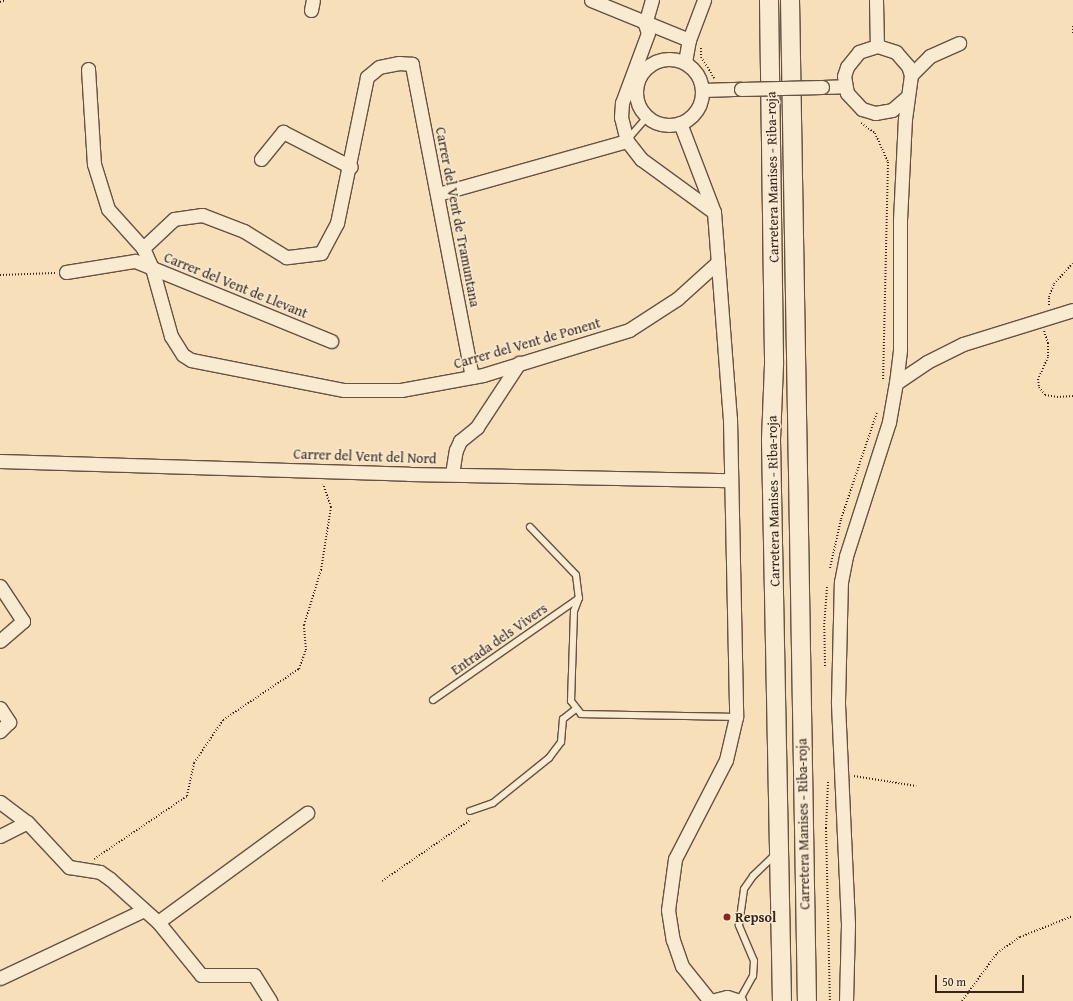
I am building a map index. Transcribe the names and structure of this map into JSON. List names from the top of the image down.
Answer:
{
  "streets": {
    "main road": ["Carretera Manises - Riba-roja"],
    "street": [
      "Carrer del Vent de Tramuntana",
      "Carrer del Vent de Llevant",
      "Carrer del Vent de Ponent",
      "Carrer del Vent del Nord"
    ],
    "lane": ["Entrada dels Vivers"]
  },
  "crossings": [
    ["Carrer del Vent de Tramuntana", "Carrer del Vent de Llevant"],
    ["Carrer del Vent de Tramuntana", "Carrer del Vent de Ponent"],
    ["Carrer del Vent de Llevant", "Carrer del Vent de Ponent"]
  ],
  "places": ["Repsol"],
  "scale_bar": "50 m"
}
